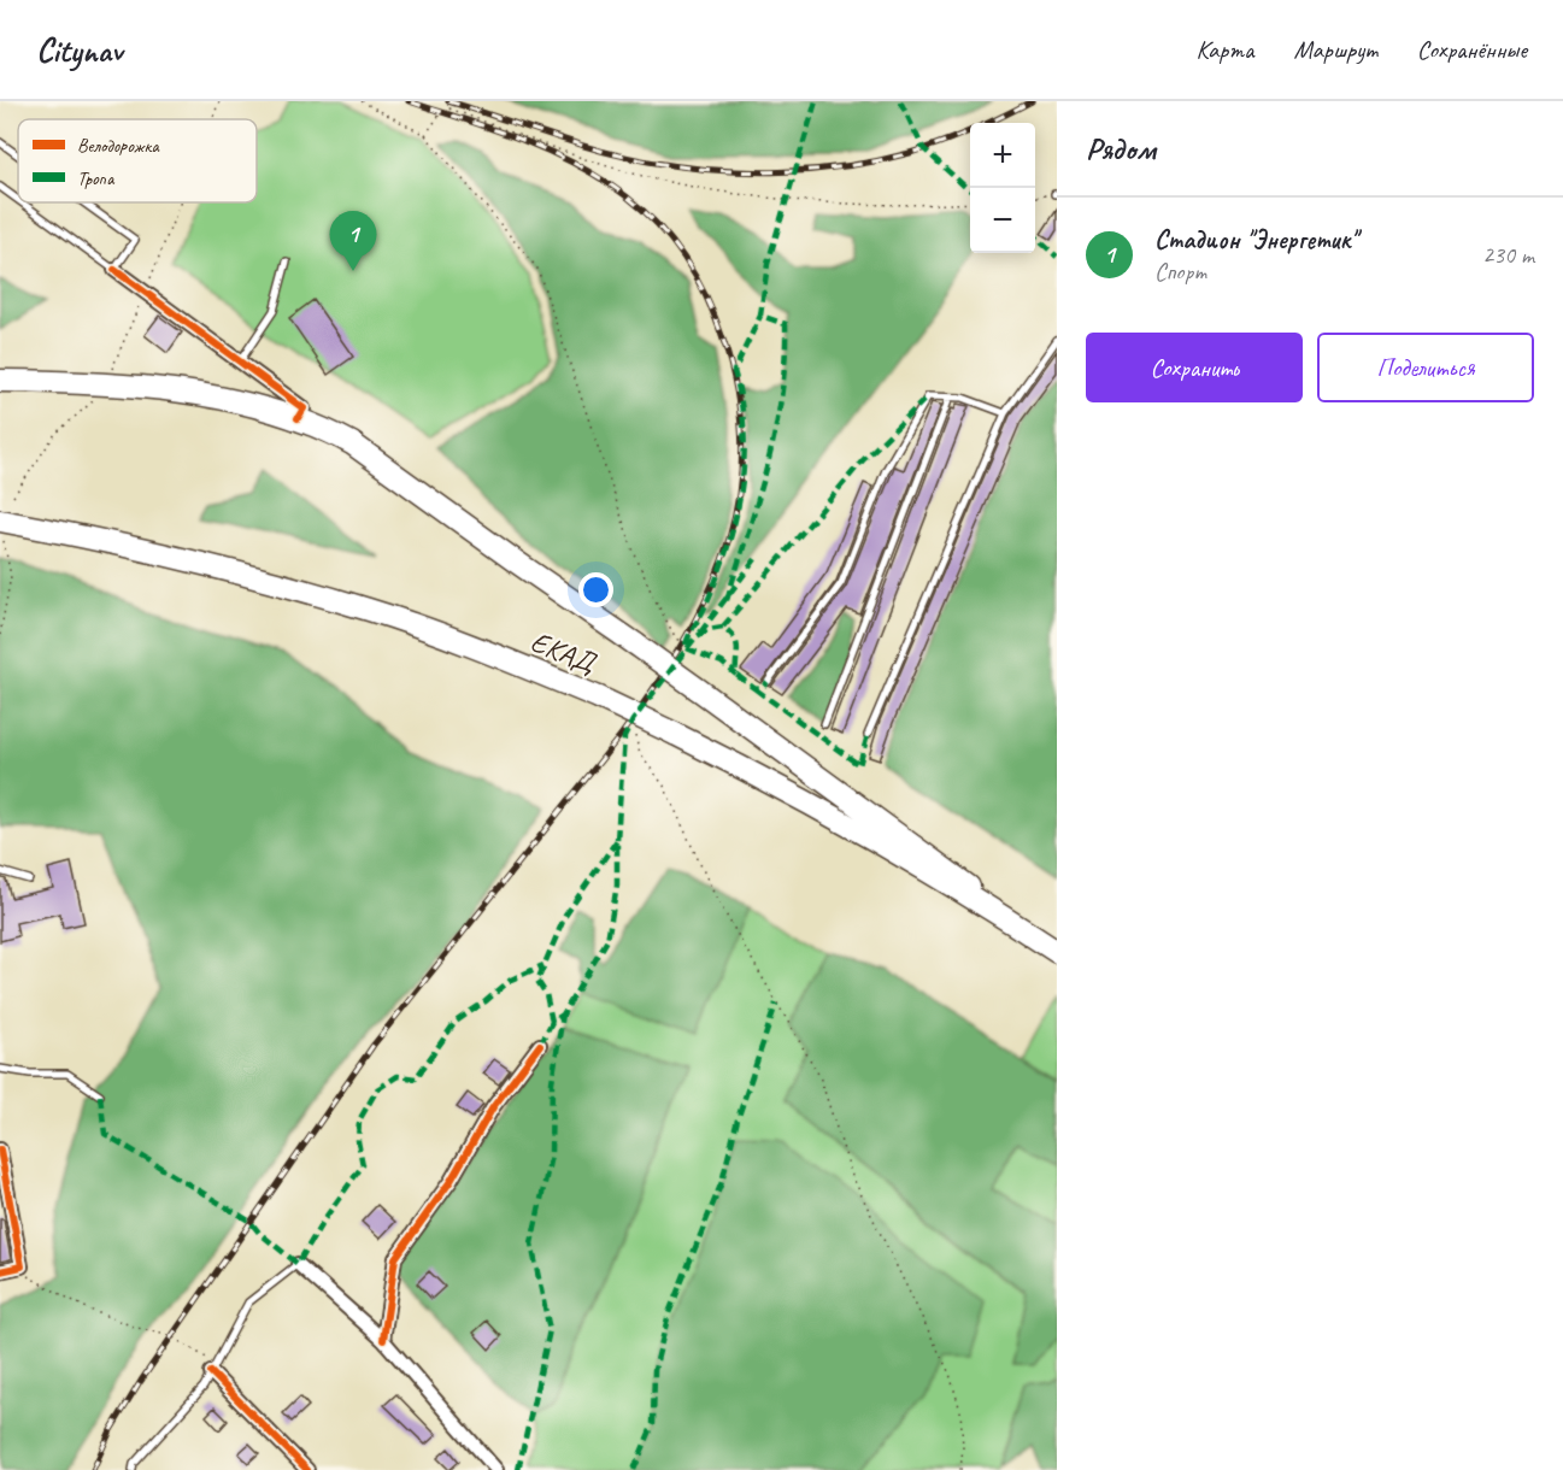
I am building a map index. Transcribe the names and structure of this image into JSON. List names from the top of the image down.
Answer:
{
  "streets": {
    "main road": ["ЕКАД"]
  },
  "legend": ["Велодорожка", "Тропа"],
  "page": {
    "header": "Citynav",
    "nav": ["Карта", "Маршрут", "Сохранённые"],
    "heading": "Рядом",
    "map_buttons": ["+", "−"],
    "list": [
      {
        "mark": "1",
        "name": "Стадион \"Энергетик\"",
        "note": "Спорт",
        "value": "230 m"
      }
    ],
    "pins": "1",
    "buttons": ["Сохранить", "Поделиться"]
  }
}
